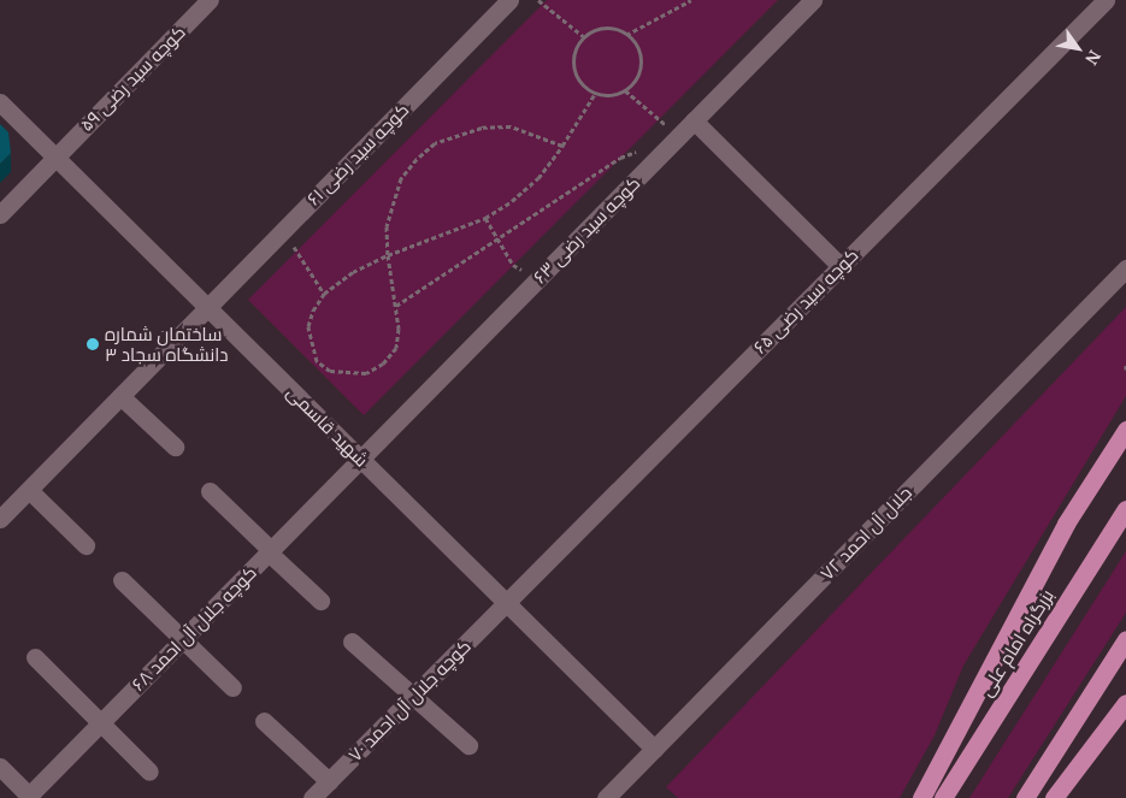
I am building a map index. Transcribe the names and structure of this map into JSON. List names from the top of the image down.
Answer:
{
  "streets": {
    "highway": ["بزرگراه امام علی"],
    "street": [
      "کوچه سید رضی ۵۹",
      "کوچه سید رضی ۶۱",
      "کوچه سید رضی ۶۳",
      "کوچه سید رضی ۶۵",
      "شهید قاسمی",
      "جلال آل احمد ۷۲",
      "کوچه جلال آل احمد ۶۸",
      "کوچه جلال آل احمد ۷۰"
    ]
  },
  "crossings": [
    ["کوچه سید رضی ۵۹", "شهید قاسمی"],
    ["کوچه سید رضی ۶۱", "شهید قاسمی"],
    ["کوچه سید رضی ۶۳", "شهید قاسمی"],
    ["کوچه سید رضی ۶۳", "کوچه جلال آل احمد ۶۸"],
    ["کوچه سید رضی ۶۵", "شهید قاسمی"],
    ["کوچه سید رضی ۶۵", "کوچه جلال آل احمد ۷۰"],
    ["شهید قاسمی", "جلال آل احمد ۷۲"],
    ["شهید قاسمی", "کوچه جلال آل احمد ۶۸"],
    ["شهید قاسمی", "کوچه جلال آل احمد ۷۰"]
  ],
  "places": ["ساختمان شماره ۳ دانشگاه سجاد"],
  "north": "bottom right"
}
